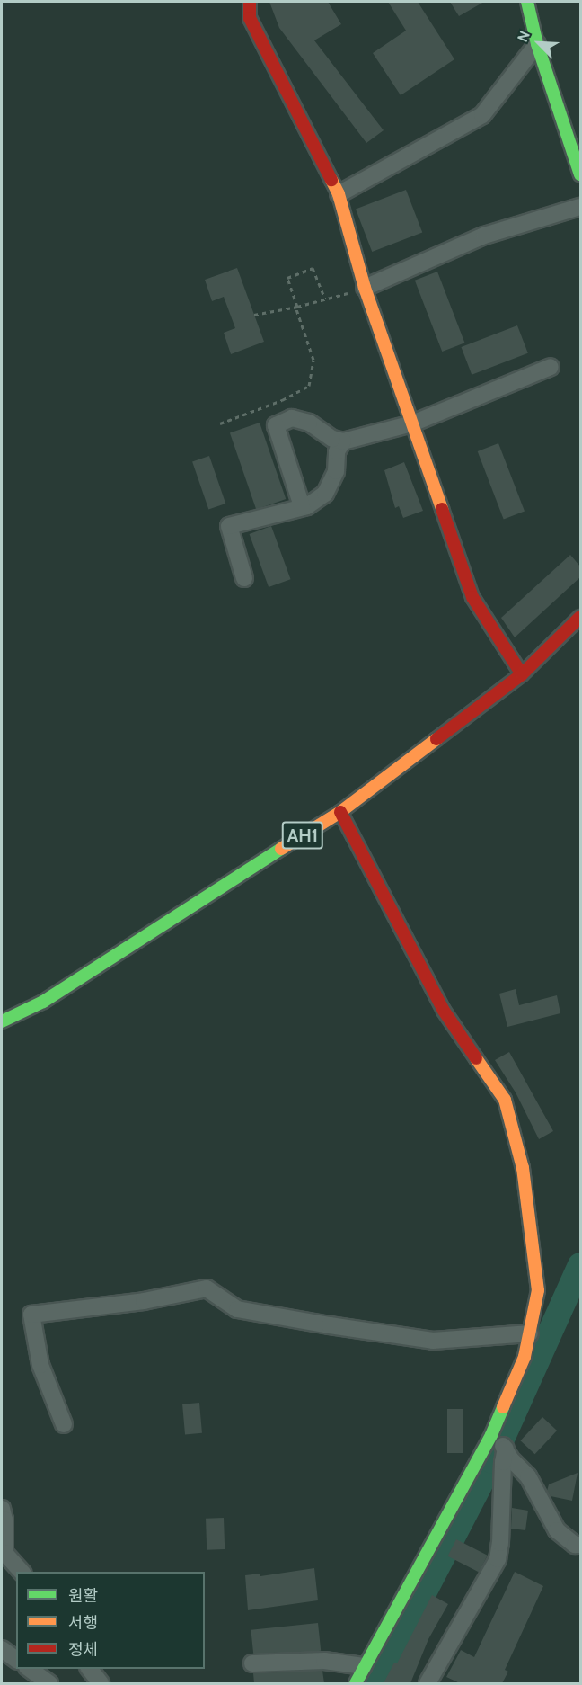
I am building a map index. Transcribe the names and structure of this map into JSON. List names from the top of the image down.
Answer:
{
  "streets": {
    "street": ["AH1"]
  },
  "legend": ["원활", "서행", "정체"],
  "north": "top left"
}
